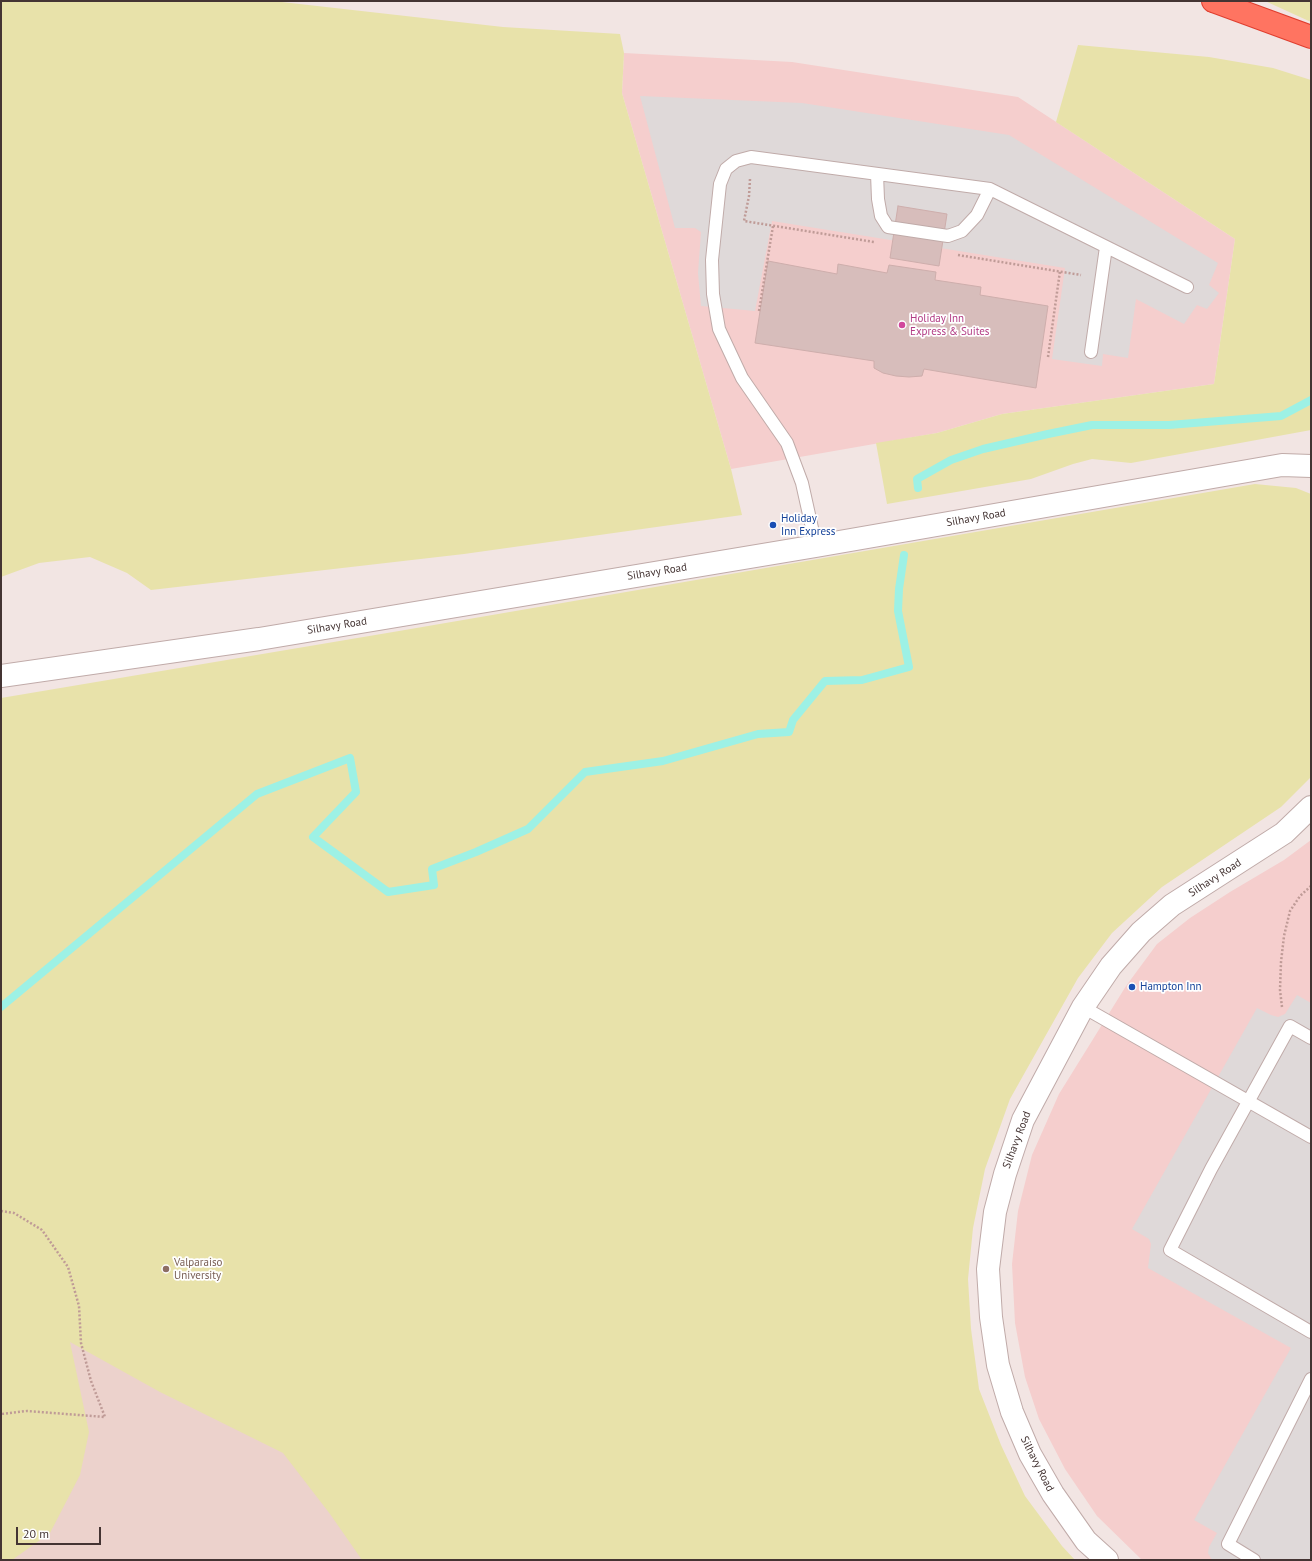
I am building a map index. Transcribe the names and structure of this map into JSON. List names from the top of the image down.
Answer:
{
  "streets": {
    "street": ["Silhavy Road"]
  },
  "places": [
    "Holiday Inn Express & Suites",
    "Holiday Inn Express",
    "Hampton Inn",
    "Valparaiso University"
  ],
  "scale_bar": "20 m"
}
